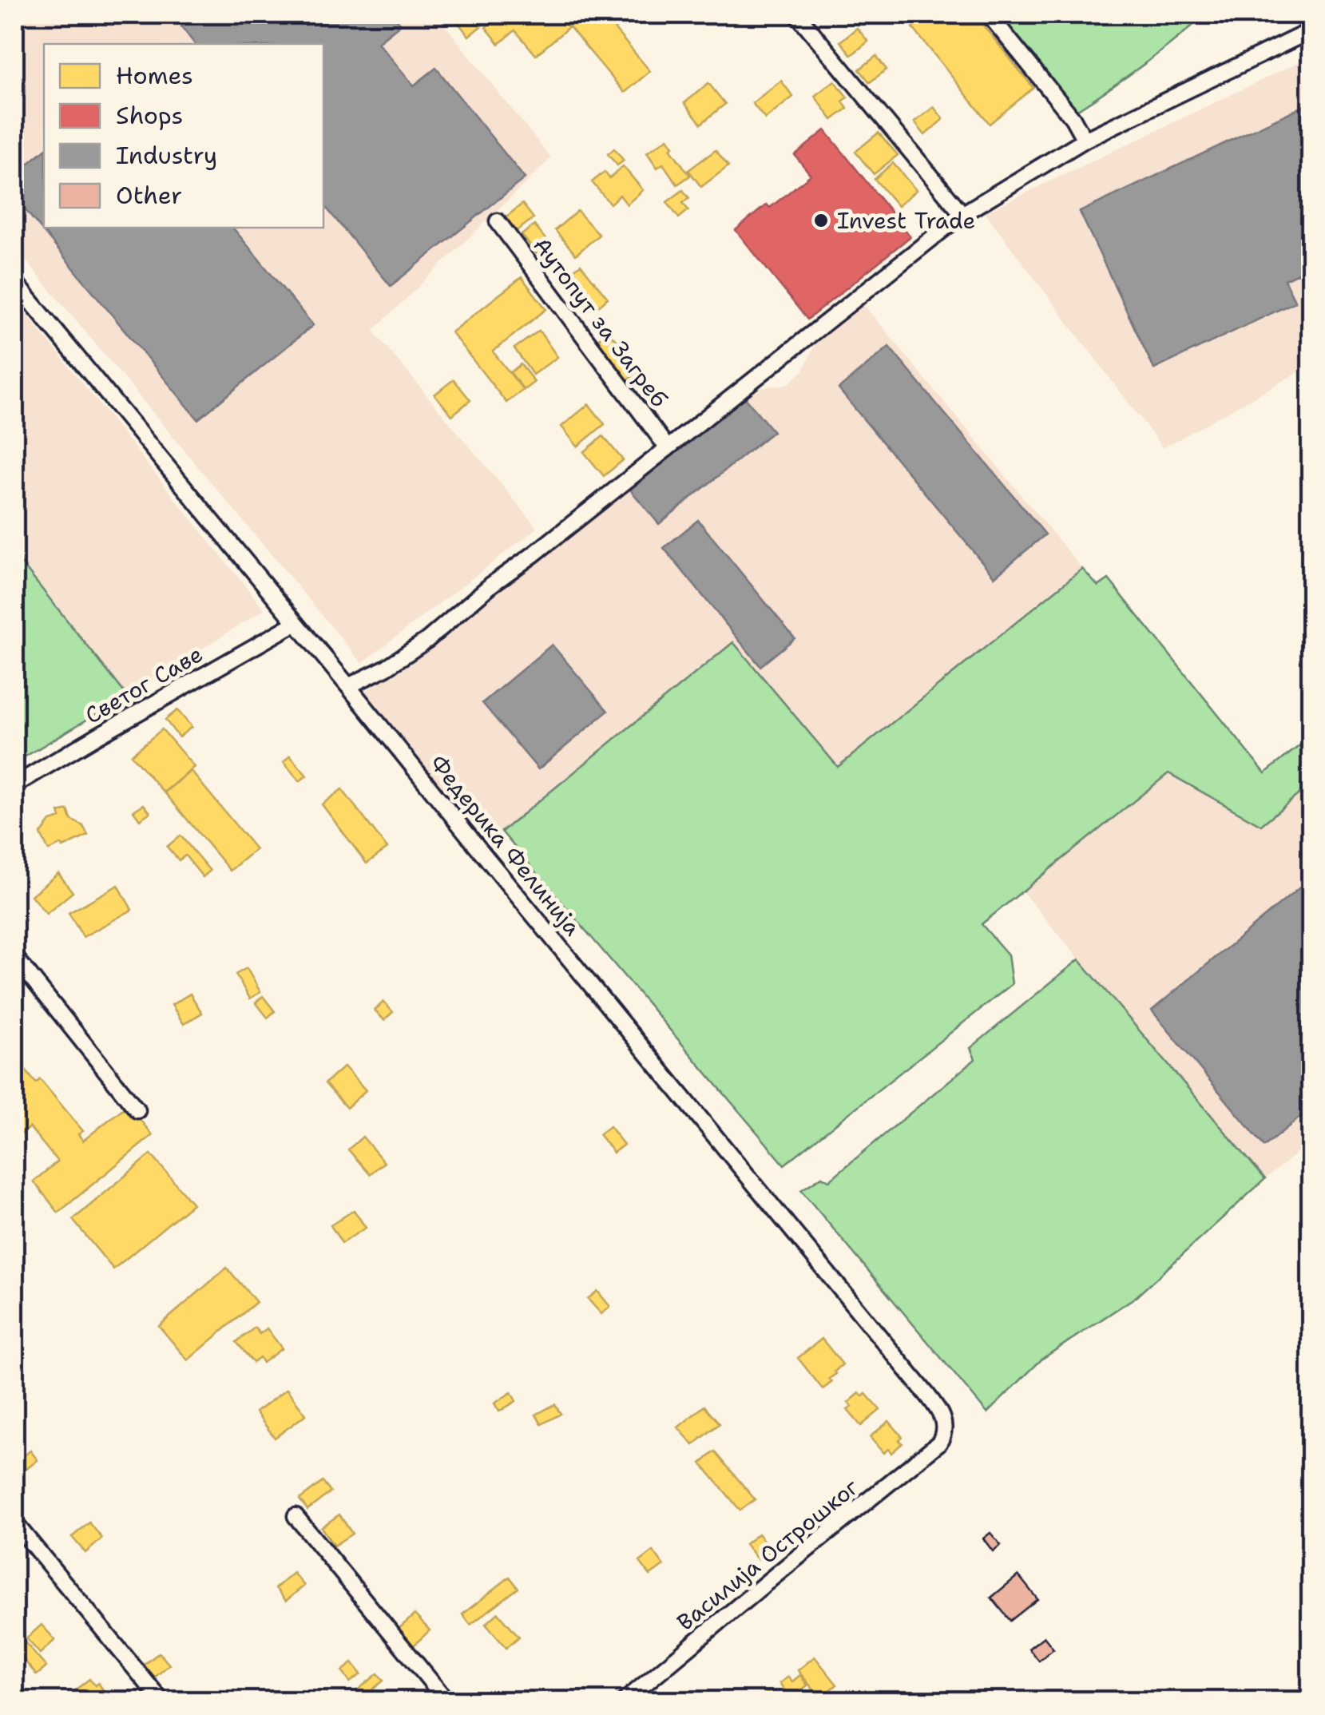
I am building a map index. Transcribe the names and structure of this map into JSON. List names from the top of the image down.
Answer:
{
  "streets": {
    "street": [
      "Аутопут за Загреб",
      "Светог Саве",
      "Федерика Фелинија",
      "Василија Острошког"
    ]
  },
  "crossings": [
    ["Светог Саве", "Федерика Фелинија"],
    ["Федерика Фелинија", "Василија Острошког"]
  ],
  "places": ["Invest Trade"],
  "legend": [
    "Homes",
    "Shops",
    "Industry",
    "Other"
  ]
}
